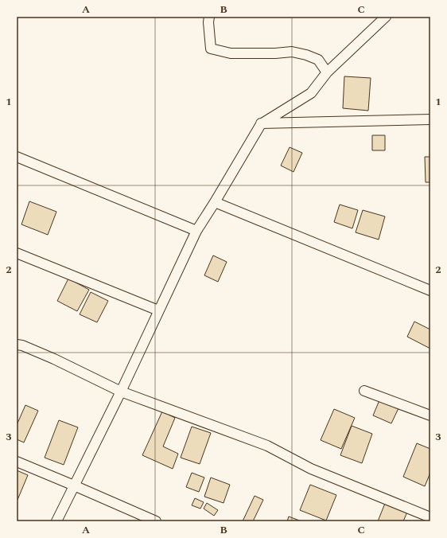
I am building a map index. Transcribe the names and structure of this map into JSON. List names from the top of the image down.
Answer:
{
  "grid": {
    "columns": ["A", "B", "C"],
    "rows": ["1", "2", "3"]
  }
}
